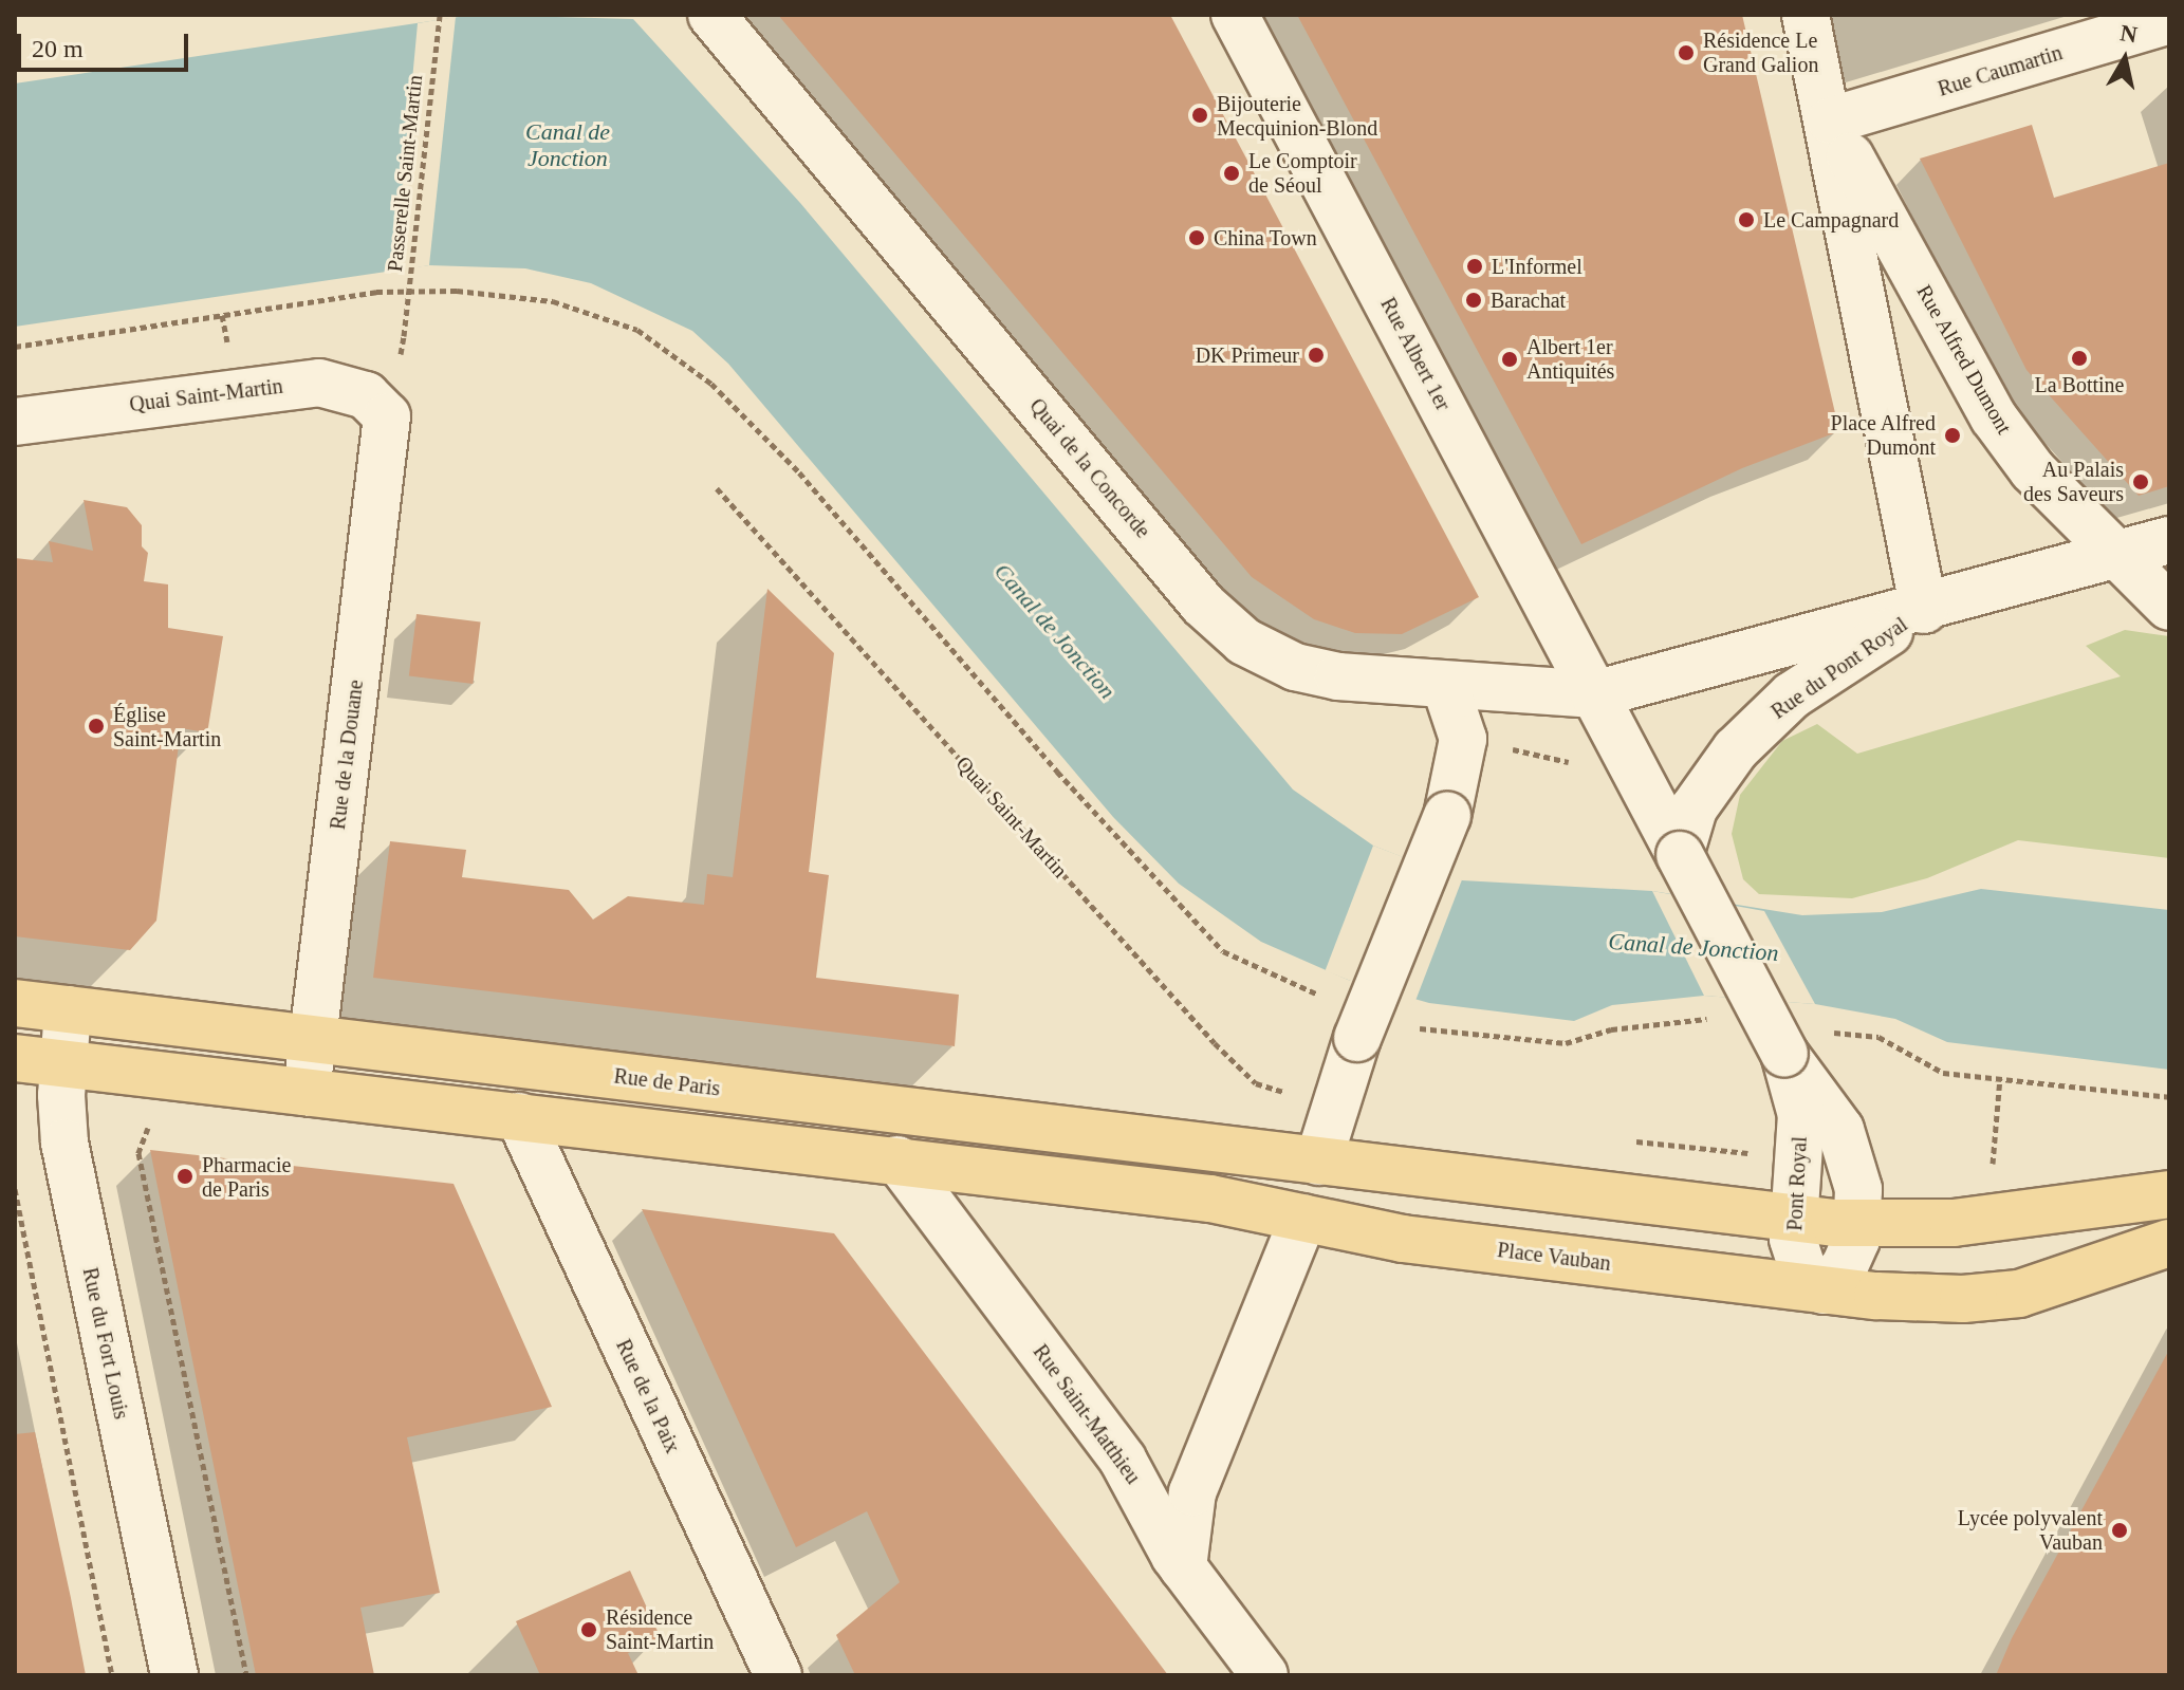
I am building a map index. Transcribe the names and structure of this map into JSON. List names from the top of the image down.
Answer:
{
  "streets": {
    "main road": ["Rue de Paris", "Place Vauban"],
    "street": [
      "Rue Caumartin",
      "Rue Albert 1er",
      "Rue Alfred Dumont",
      "Quai Saint-Martin",
      "Quai de la Concorde",
      "Rue du Pont Royal",
      "Rue de la Douane",
      "Pont Royal",
      "Rue du Fort Louis",
      "Rue de la Paix",
      "Rue Saint-Matthieu"
    ],
    "path": ["Passerelle Saint-Martin"]
  },
  "crossings": [
    ["Rue Caumartin", "Rue Alfred Dumont"],
    ["Rue Albert 1er", "Quai de la Concorde"],
    ["Rue Albert 1er", "Rue du Pont Royal"],
    ["Rue Albert 1er", "Pont Royal"],
    ["Rue Alfred Dumont", "Rue du Pont Royal"],
    ["Quai Saint-Martin", "Rue de la Douane"],
    ["Quai de la Concorde", "Rue du Pont Royal"],
    ["Quai de la Concorde", "Pont Royal"],
    ["Rue du Pont Royal", "Pont Royal"],
    ["Rue de la Douane", "Rue de Paris"],
    ["Rue de Paris", "Rue du Fort Louis"],
    ["Pont Royal", "Place Vauban"]
  ],
  "water": ["Canal de Jonction"],
  "places": [
    "Résidence Le Grand Galion",
    "Bijouterie Mecquinion-Blond",
    "Le Comptoir de Séoul",
    "Le Campagnard",
    "China Town",
    "L'Informel",
    "Barachat",
    "DK Primeur",
    "La Bottine",
    "Albert 1er Antiquités",
    "Place Alfred Dumont",
    "Au Palais des Saveurs",
    "Église Saint-Martin",
    "Pharmacie de Paris",
    "Lycée polyvalent Vauban",
    "Résidence Saint-Martin"
  ],
  "scale_bar": "20 m",
  "north": "top"
}
